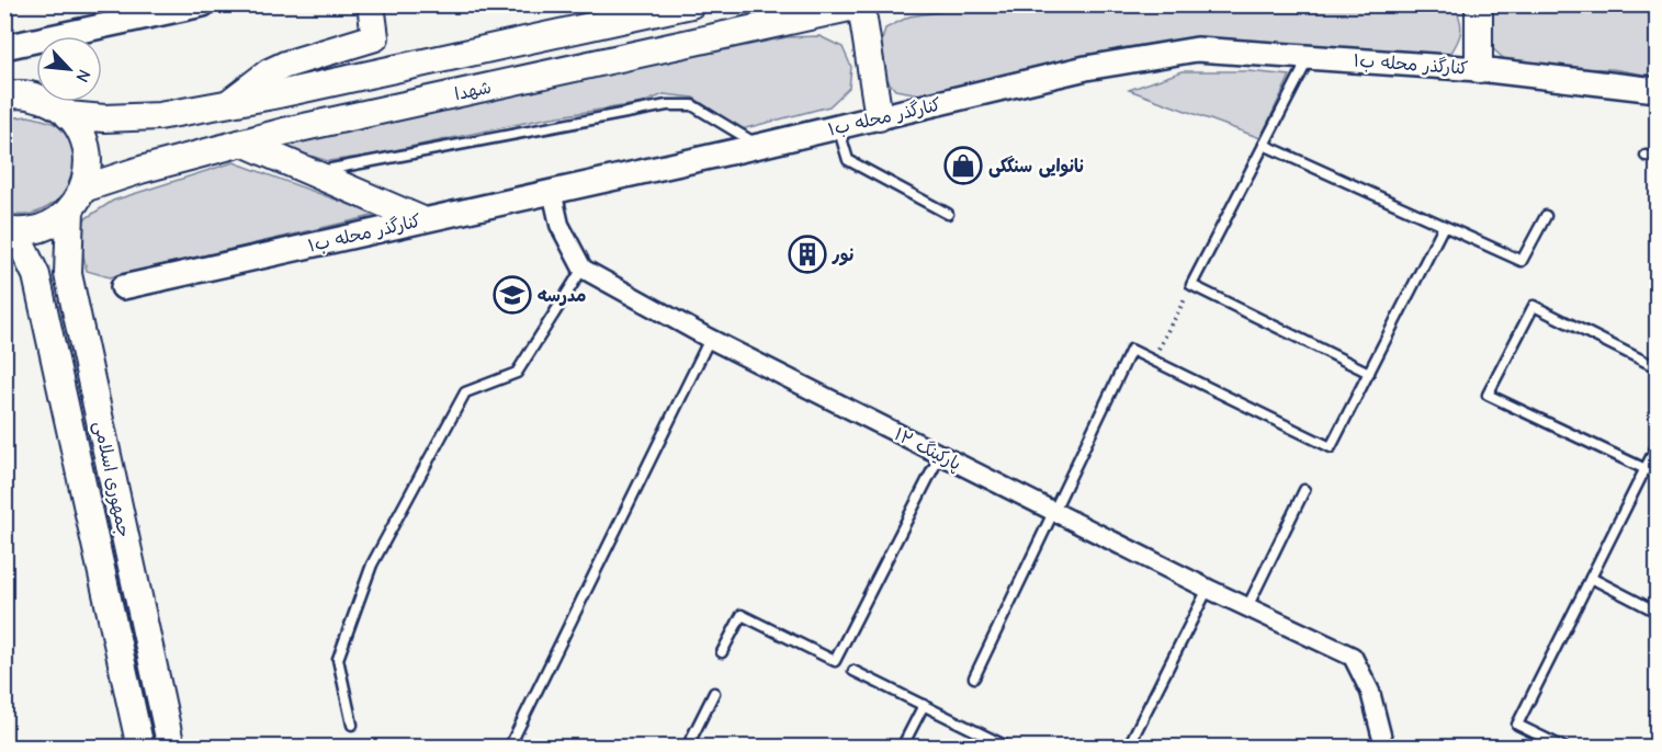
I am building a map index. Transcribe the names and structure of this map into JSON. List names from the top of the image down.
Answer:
{
  "streets": {
    "main road": ["شهدا", "جمهوری اسلامی"],
    "street": ["کنارگذر محله ب۱", "پارکینگ ۱۲"]
  },
  "crossings": [
    ["شهدا", "جمهوری اسلامی"]
  ],
  "places": {
    "shop": ["نانوایی سنگکی"],
    "building": ["نور"],
    "school or university": ["مدرسه"]
  },
  "north": "bottom right"
}
